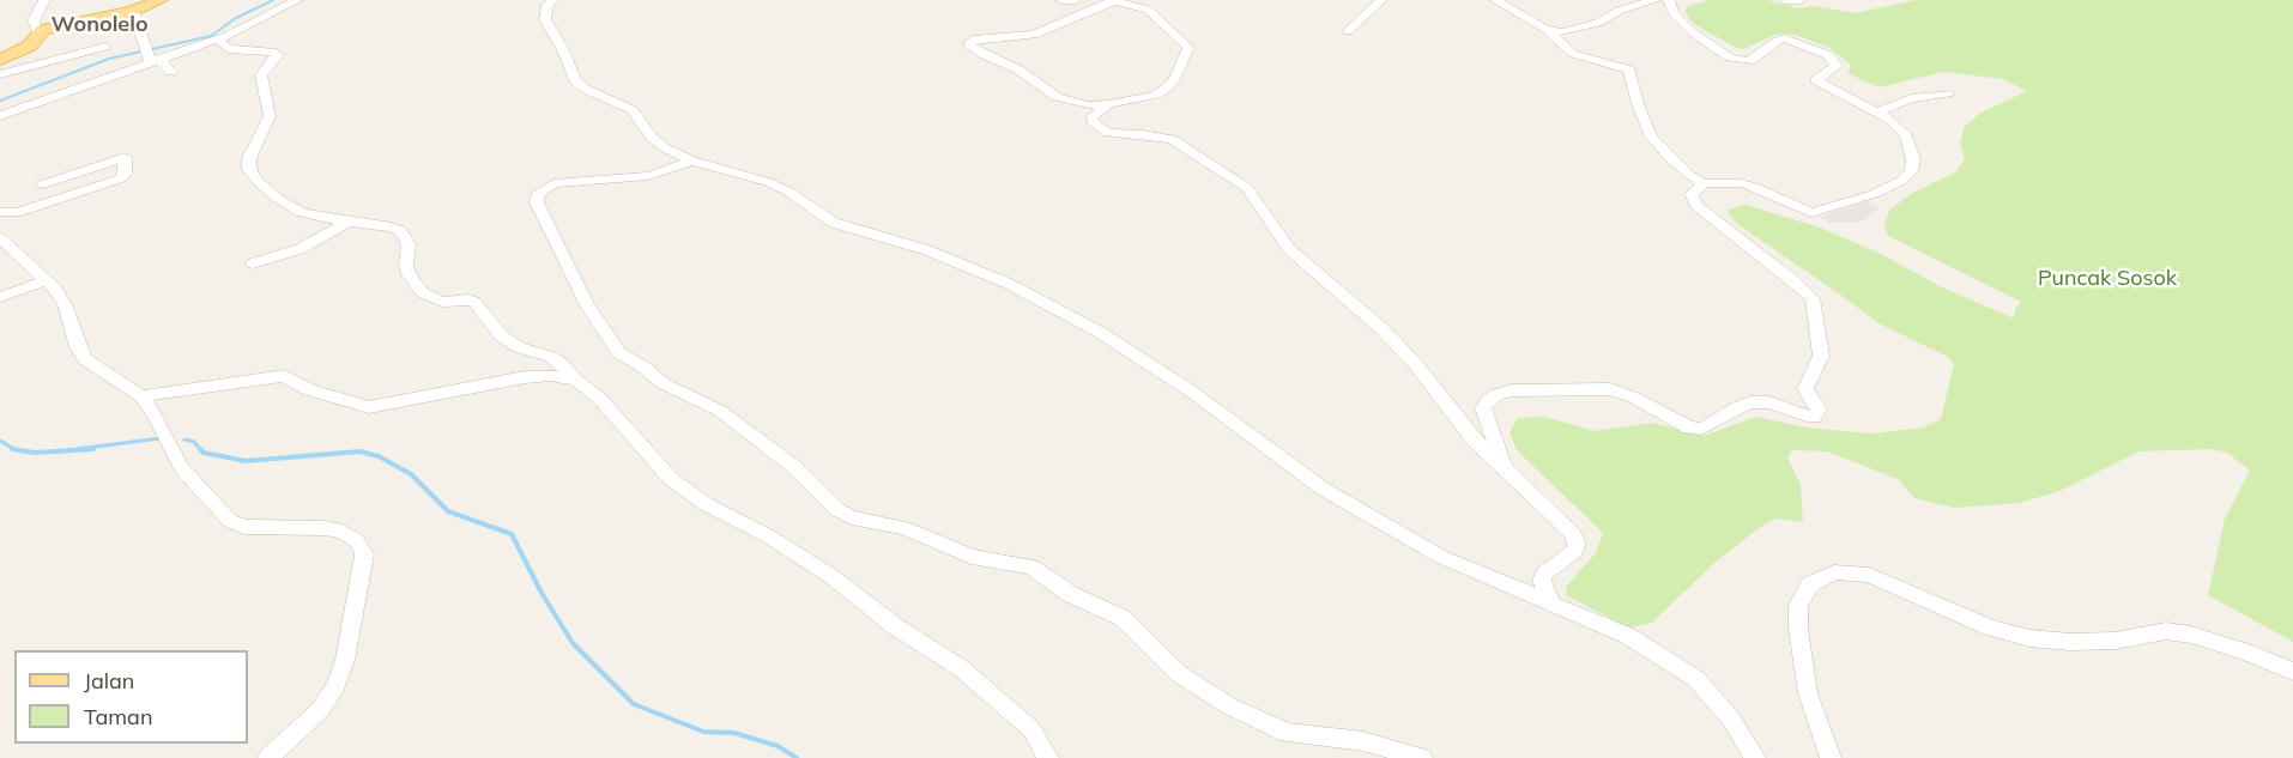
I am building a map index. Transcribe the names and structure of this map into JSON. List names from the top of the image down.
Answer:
{
  "districts": ["Wonolelo"],
  "parks": ["Puncak Sosok"],
  "legend": ["Jalan", "Taman"]
}
